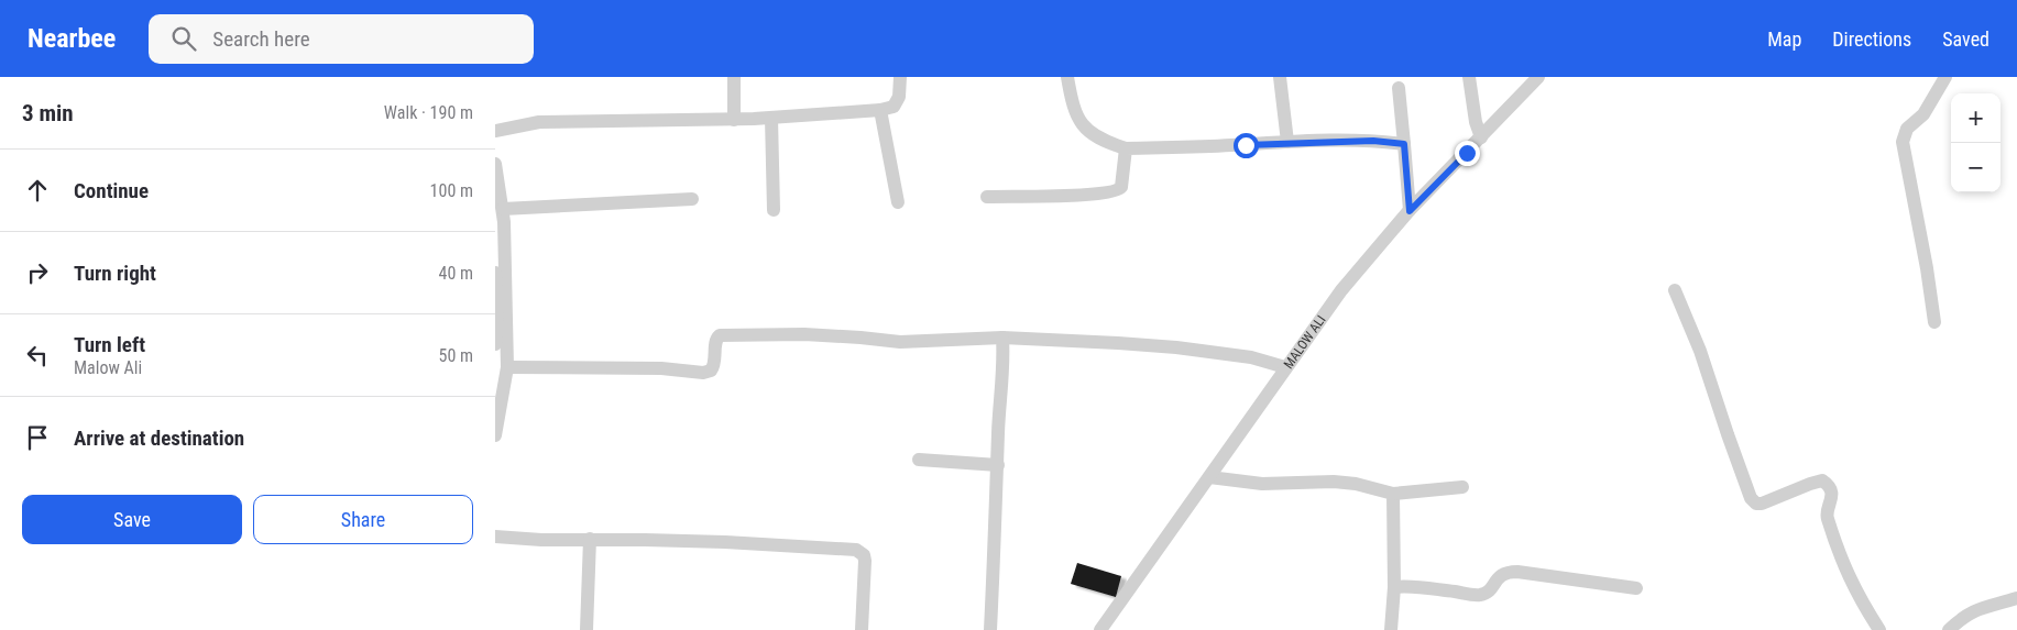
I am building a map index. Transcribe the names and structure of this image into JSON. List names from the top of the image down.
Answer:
{
  "streets": {
    "street": ["MALOW ALI"]
  },
  "page": {
    "header": "Nearbee",
    "search": "Search here",
    "nav": ["Map", "Directions", "Saved"],
    "heading": ["3 min", "Walk · 190 m"],
    "map_buttons": ["+", "−"],
    "list": [
      ["Continue", "100 m"],
      ["Turn right", "40 m"],
      ["Turn left", "Malow Ali", "50 m"],
      "Arrive at destination"
    ],
    "buttons": ["Save", "Share"]
  }
}
